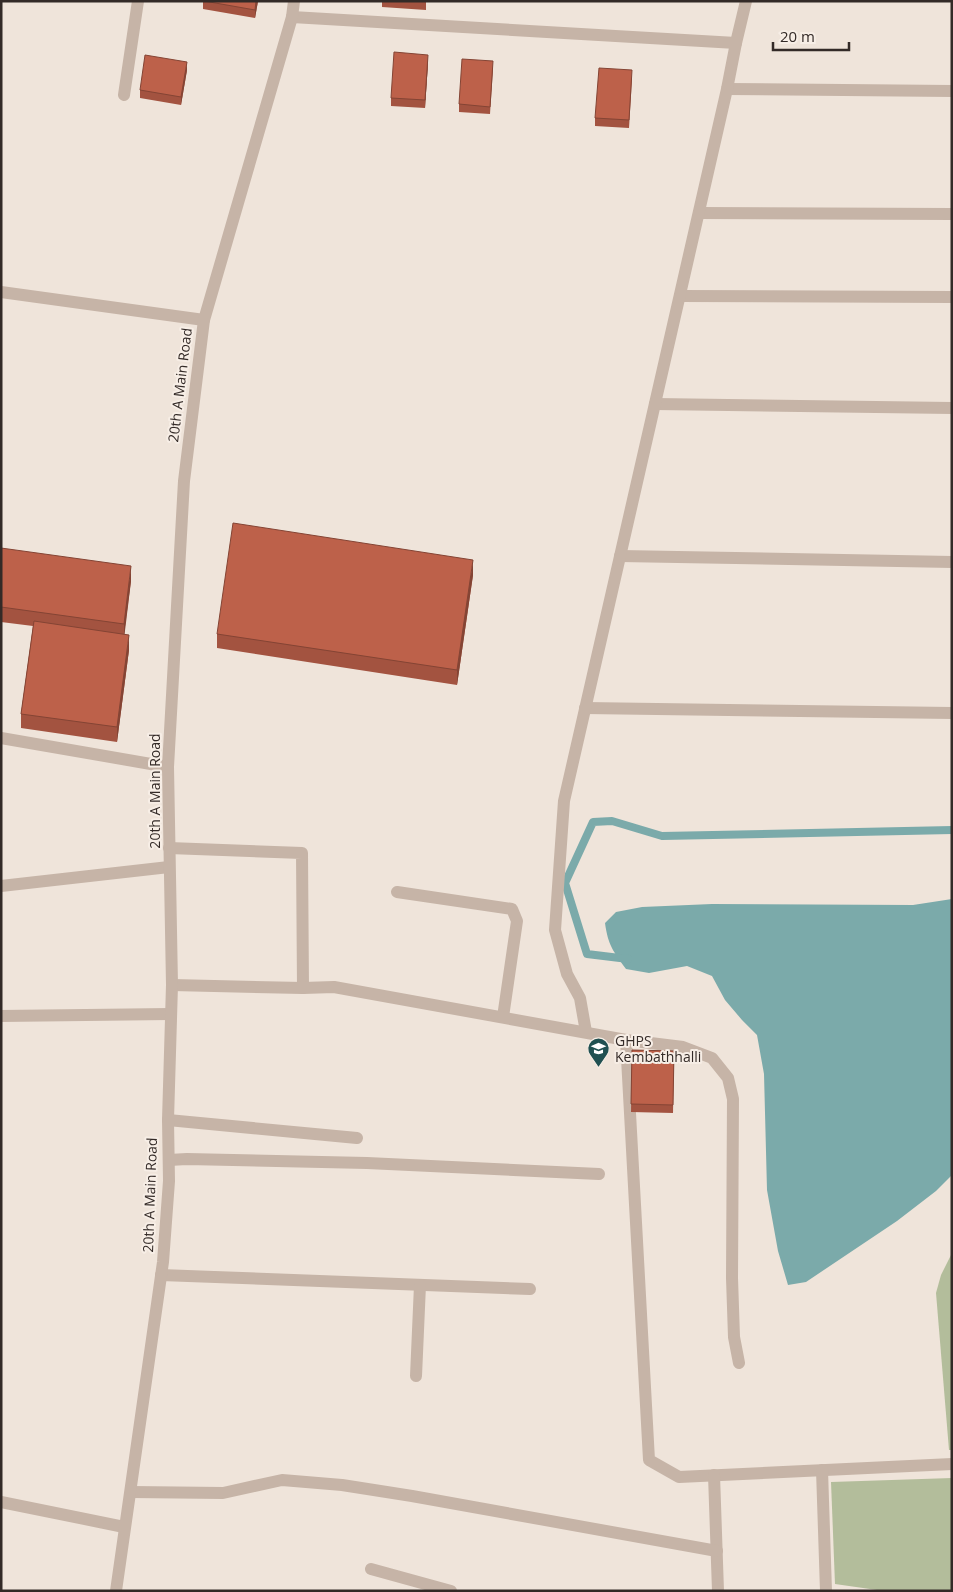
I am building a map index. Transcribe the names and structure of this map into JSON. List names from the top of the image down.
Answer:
{
  "streets": {
    "street": ["20th A Main Road"]
  },
  "places": {
    "school or university": ["GHPS Kembathhalli"]
  },
  "scale_bar": "20 m"
}
